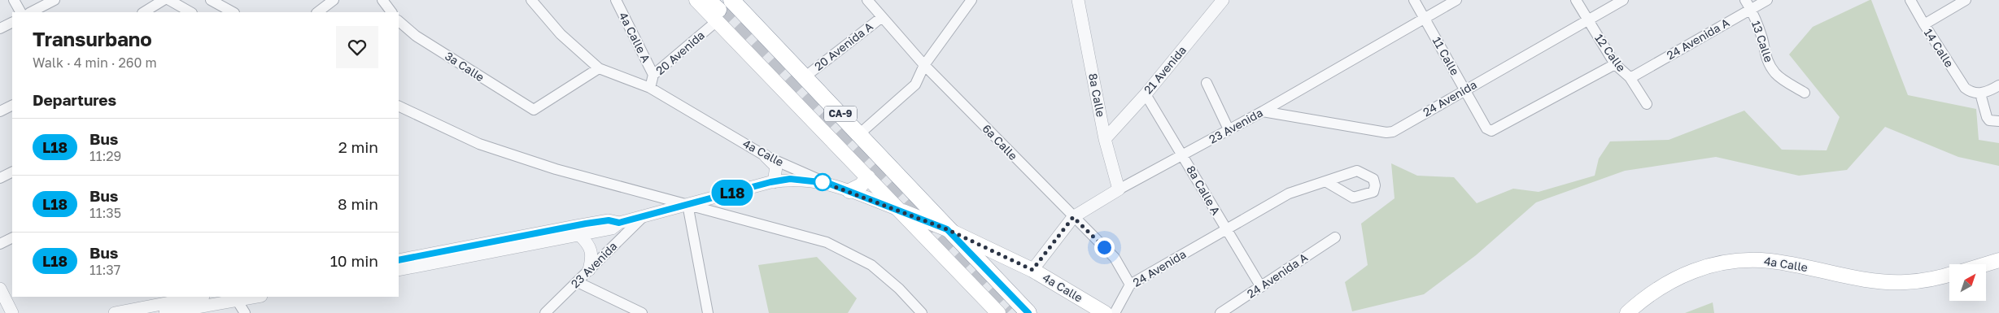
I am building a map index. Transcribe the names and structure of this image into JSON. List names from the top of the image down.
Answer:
{
  "streets": {
    "highway": ["CA-9"],
    "main road": ["4a Calle"],
    "street": [
      "4a Calle A",
      "24 Avenida A",
      "13 Calle",
      "20 Avenida A",
      "14 Calle",
      "20 Avenida",
      "12 Calle",
      "11 Calle",
      "3a Calle",
      "21 Avenida",
      "8a Calle",
      "24 Avenida",
      "23 Avenida",
      "6a Calle",
      "8a Calle A"
    ]
  },
  "crossings": [
    ["4a Calle A", "20 Avenida"],
    ["24 Avenida A", "13 Calle"],
    ["24 Avenida A", "12 Calle"],
    ["24 Avenida A", "8a Calle A"],
    ["20 Avenida A", "CA-9"],
    ["20 Avenida A", "6a Calle"],
    ["20 Avenida", "CA-9"],
    ["20 Avenida", "4a Calle"],
    ["12 Calle", "11 Calle"],
    ["12 Calle", "24 Avenida"],
    ["11 Calle", "24 Avenida"],
    ["11 Calle", "23 Avenida"],
    ["3a Calle", "4a Calle"],
    ["21 Avenida", "8a Calle"],
    ["21 Avenida", "8a Calle A"],
    ["8a Calle", "23 Avenida"],
    ["24 Avenida", "23 Avenida"],
    ["24 Avenida", "6a Calle"],
    ["24 Avenida", "8a Calle A"],
    ["CA-9", "4a Calle"],
    ["23 Avenida", "6a Calle"],
    ["23 Avenida", "4a Calle"],
    ["23 Avenida", "8a Calle A"]
  ],
  "lines": ["bus line L18"],
  "north": "top right",
  "page": {
    "on_map": "L18",
    "heading": [
      ["Transurbano", "Walk · 4 min · 260 m"],
      "Departures"
    ],
    "list": [
      {
        "mark": "L18",
        "name": "Bus",
        "note": "11:29",
        "value": "2 min"
      },
      {
        "mark": "L18",
        "name": "Bus",
        "note": "11:35",
        "value": "8 min"
      },
      {
        "mark": "L18",
        "name": "Bus",
        "note": "11:37",
        "value": "10 min"
      }
    ]
  }
}
